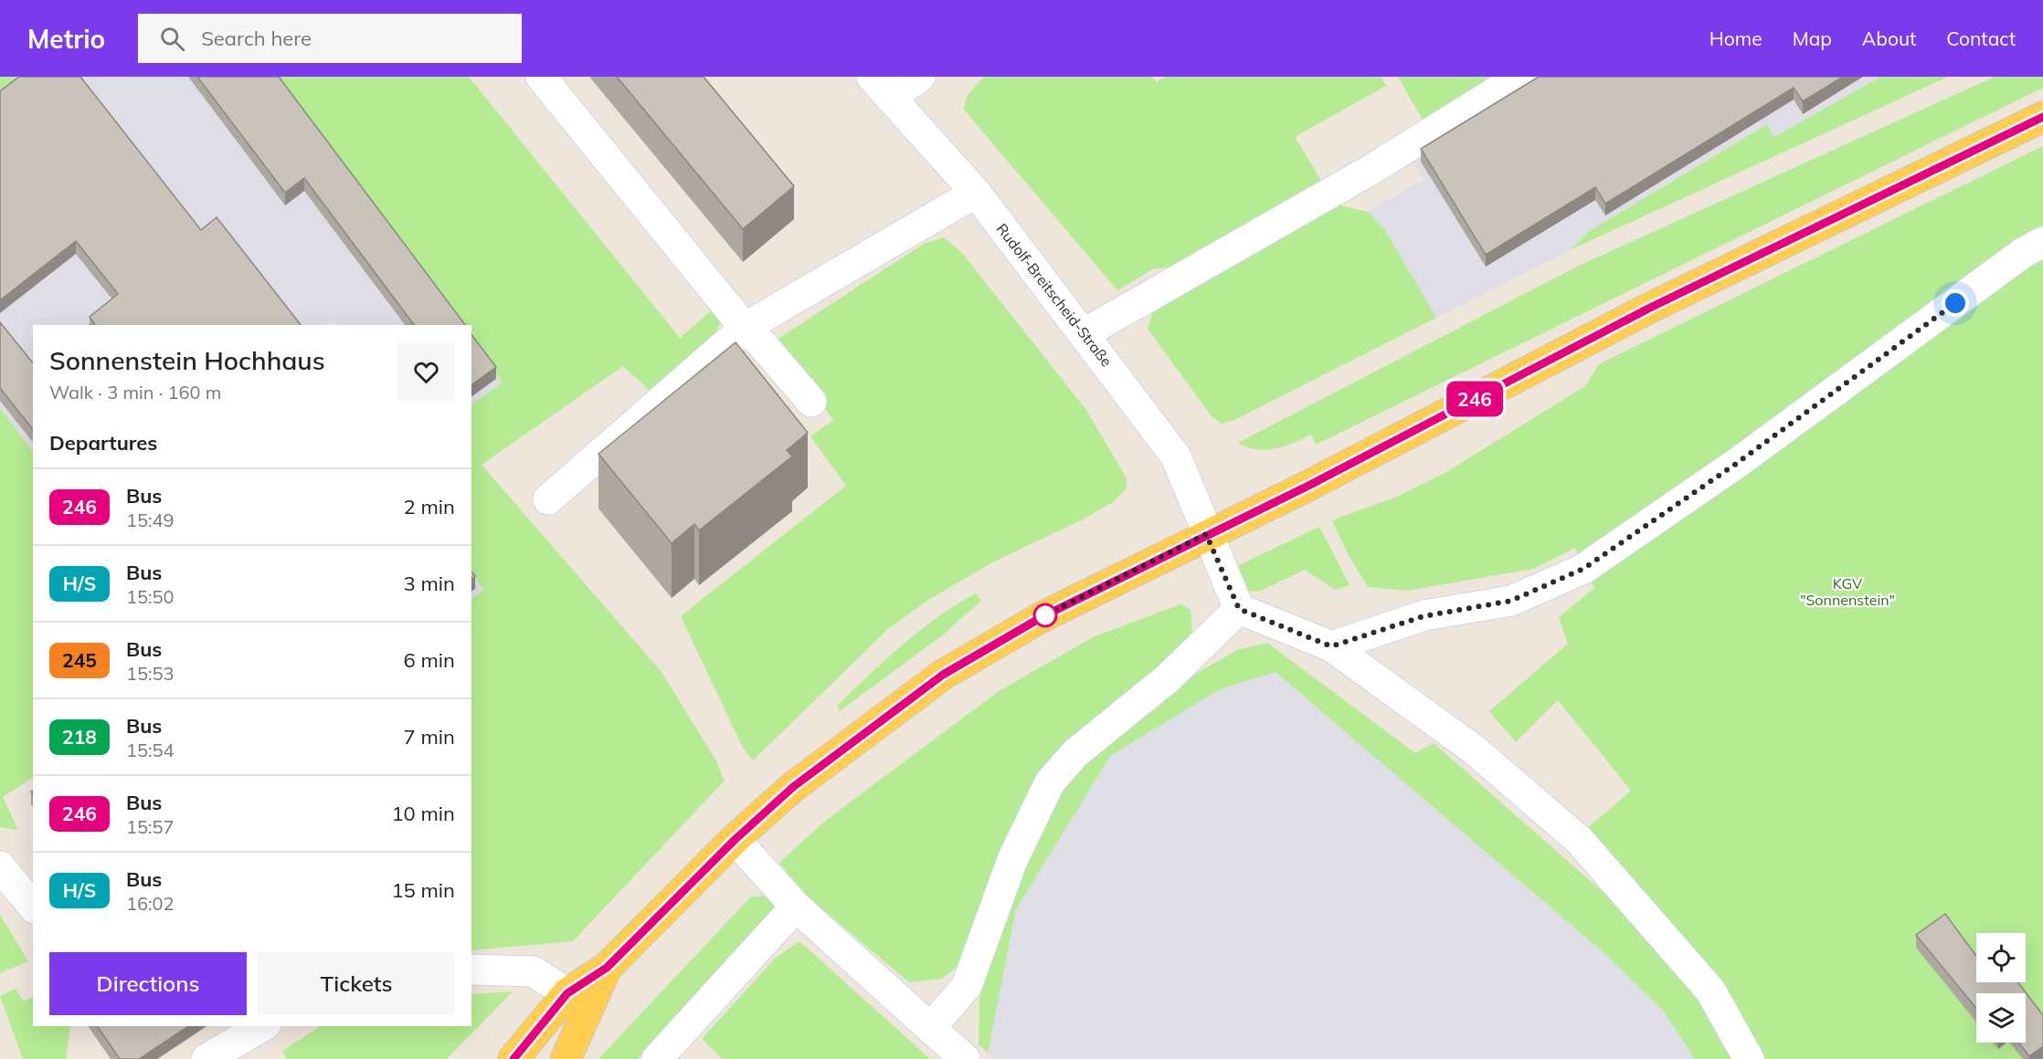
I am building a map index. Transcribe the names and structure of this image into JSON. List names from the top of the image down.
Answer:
{
  "streets": {
    "street": ["Rudolf-Breitscheid-Straße"]
  },
  "parks": ["KGV \"Sonnenstein\""],
  "lines": ["bus line 246"],
  "page": {
    "header": "Metrio",
    "search": "Search here",
    "nav": [
      "Home",
      "Map",
      "About",
      "Contact"
    ],
    "on_map": "246",
    "heading": [
      ["Sonnenstein Hochhaus", "Walk · 3 min · 160 m"],
      "Departures"
    ],
    "list": [
      {
        "mark": "246",
        "name": "Bus",
        "note": "15:49",
        "value": "2 min"
      },
      {
        "mark": "H/S",
        "name": "Bus",
        "note": "15:50",
        "value": "3 min"
      },
      {
        "mark": "245",
        "name": "Bus",
        "note": "15:53",
        "value": "6 min"
      },
      {
        "mark": "218",
        "name": "Bus",
        "note": "15:54",
        "value": "7 min"
      },
      {
        "mark": "246",
        "name": "Bus",
        "note": "15:57",
        "value": "10 min"
      },
      {
        "mark": "H/S",
        "name": "Bus",
        "note": "16:02",
        "value": "15 min"
      }
    ],
    "buttons": ["Directions", "Tickets"]
  }
}
